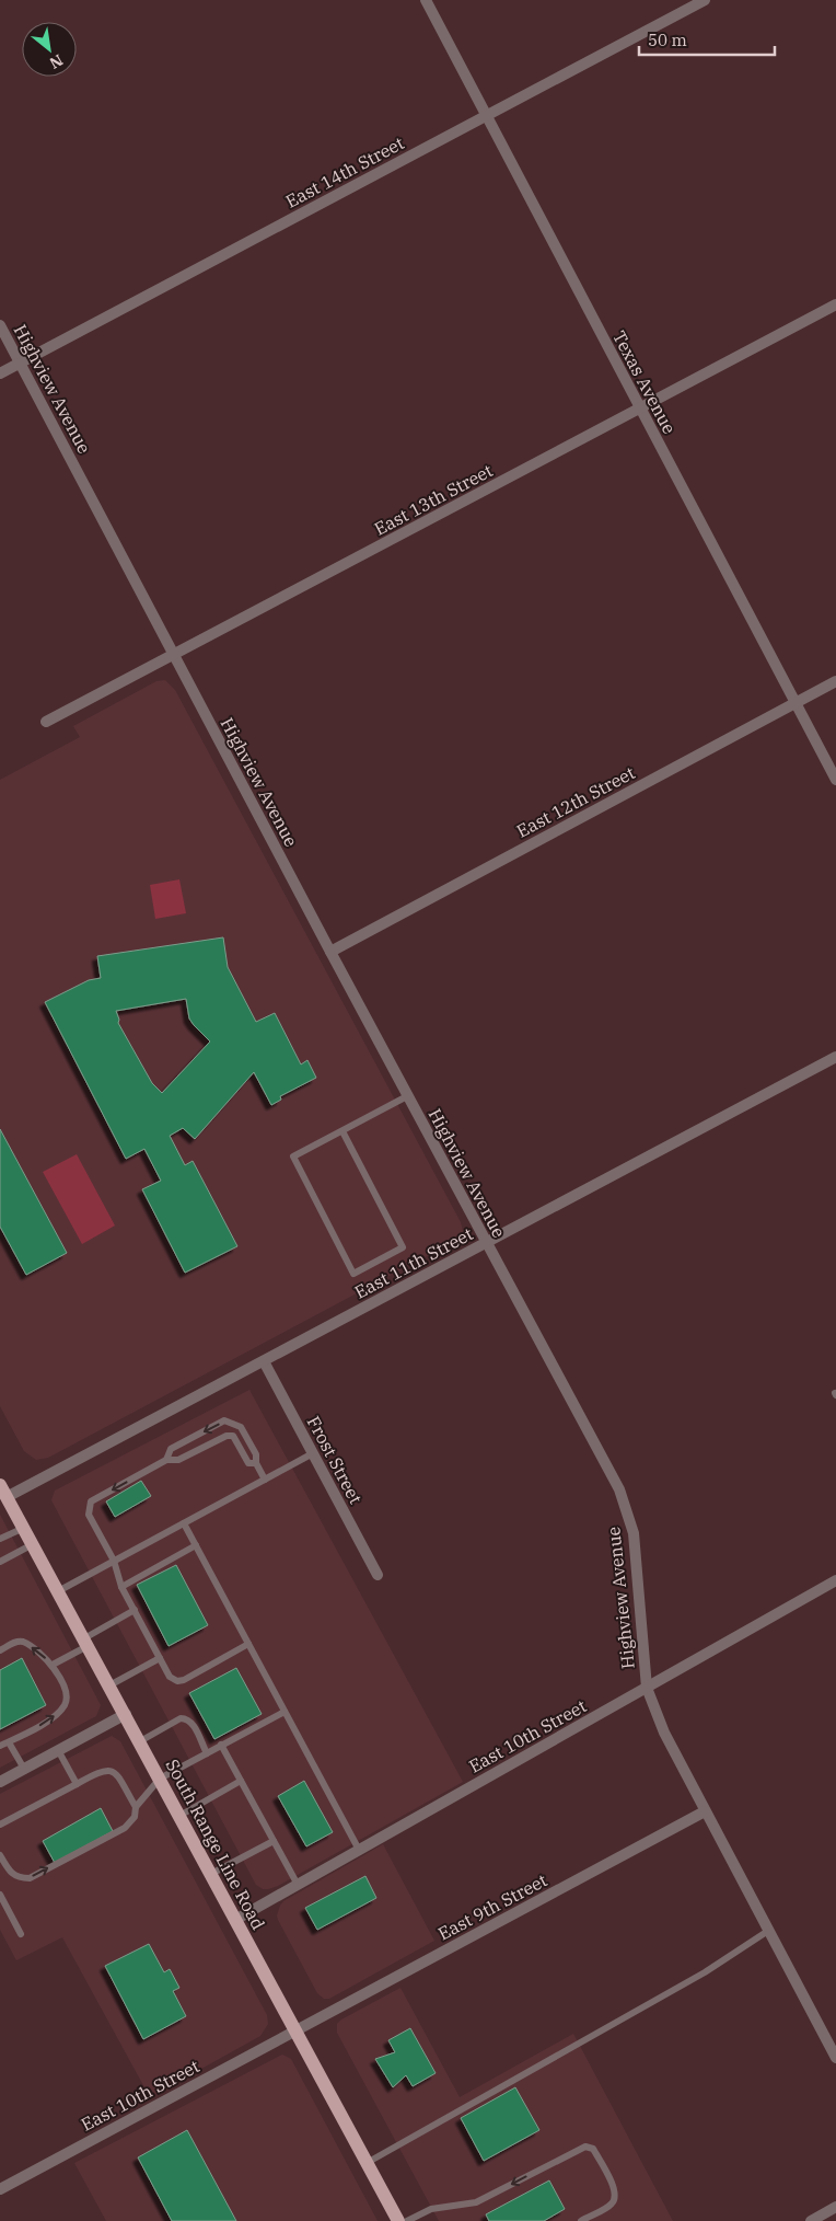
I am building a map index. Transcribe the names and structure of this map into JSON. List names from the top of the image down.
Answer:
{
  "streets": {
    "main road": ["South Range Line Road"],
    "street": [
      "East 14th Street",
      "Texas Avenue",
      "Highview Avenue",
      "East 13th Street",
      "East 12th Street",
      "East 11th Street",
      "Frost Street",
      "East 10th Street",
      "East 9th Street"
    ]
  },
  "crossings": [
    ["East 14th Street", "Texas Avenue"],
    ["East 14th Street", "Highview Avenue"],
    ["Texas Avenue", "East 13th Street"],
    ["Texas Avenue", "East 12th Street"],
    ["Highview Avenue", "East 13th Street"],
    ["Highview Avenue", "East 12th Street"],
    ["Highview Avenue", "East 11th Street"],
    ["Highview Avenue", "East 10th Street"],
    ["Highview Avenue", "East 9th Street"],
    ["East 11th Street", "Frost Street"],
    ["East 11th Street", "South Range Line Road"],
    ["East 10th Street", "South Range Line Road"],
    ["East 10th Street", "East 9th Street"],
    ["South Range Line Road", "East 9th Street"]
  ],
  "scale_bar": "50 m",
  "north": "bottom right"
}
